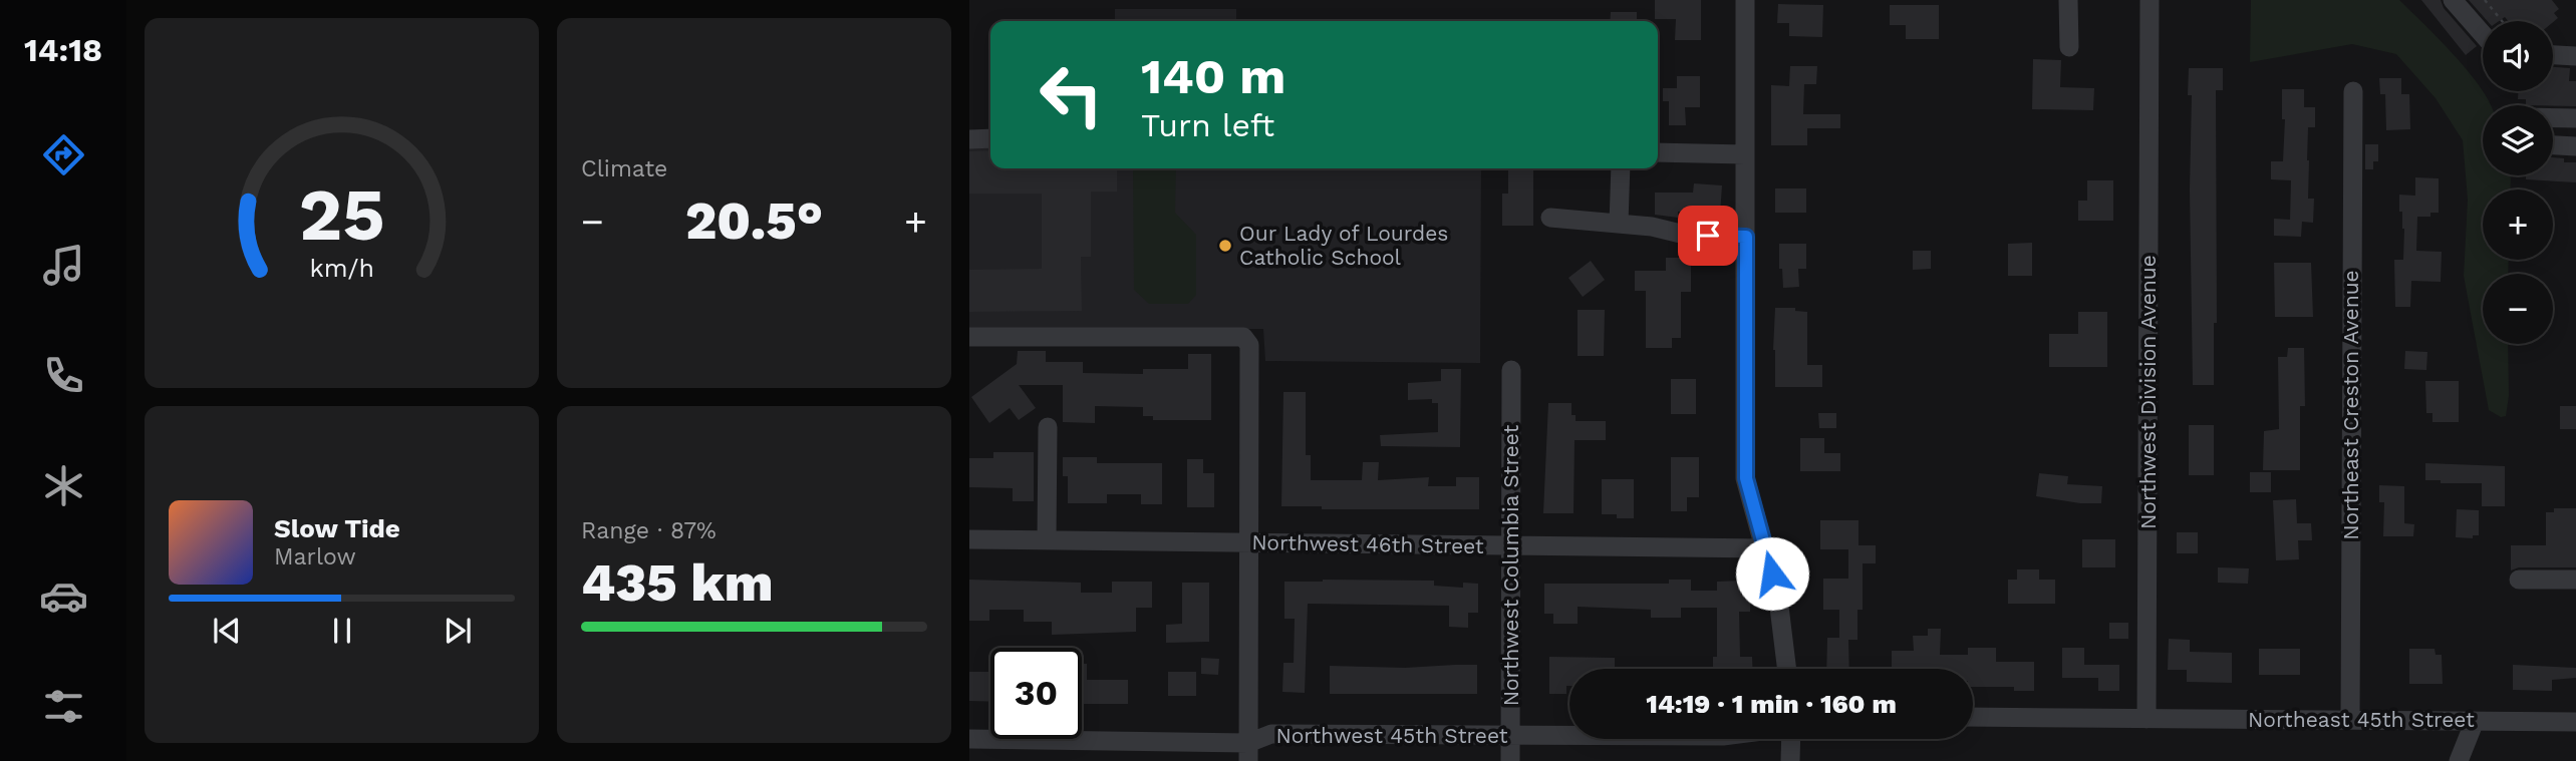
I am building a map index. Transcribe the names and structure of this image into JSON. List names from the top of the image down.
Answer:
{
  "streets": {
    "street": [
      "Northwest Division Avenue",
      "Northeast Creston Avenue",
      "Northwest 46th Street",
      "Northwest Columbia Street",
      "Northeast 45th Street",
      "Northwest 45th Street"
    ]
  },
  "crossings": [
    ["Northwest Division Avenue", "Northeast 45th Street"],
    ["Northeast Creston Avenue", "Northeast 45th Street"],
    ["Northwest 46th Street", "Northwest Columbia Street"],
    ["Northwest Columbia Street", "Northwest 45th Street"]
  ],
  "places": ["Our Lady of Lourdes Catholic School"],
  "page": {
    "tabs": "14:18",
    "tile": [
      "Climate",
      ["Range · 87%", "435 km"]
    ],
    "map_buttons": ["+", "−"],
    "turn": ["140 m", "Turn left"],
    "heat": ["−", "20.5°", "+"],
    "song": ["Slow Tide", "Marlow"],
    "limit": "30",
    "trip": "14:19 · 1 min · 160 m",
    "gauge": ["25", "km/h"]
  }
}
